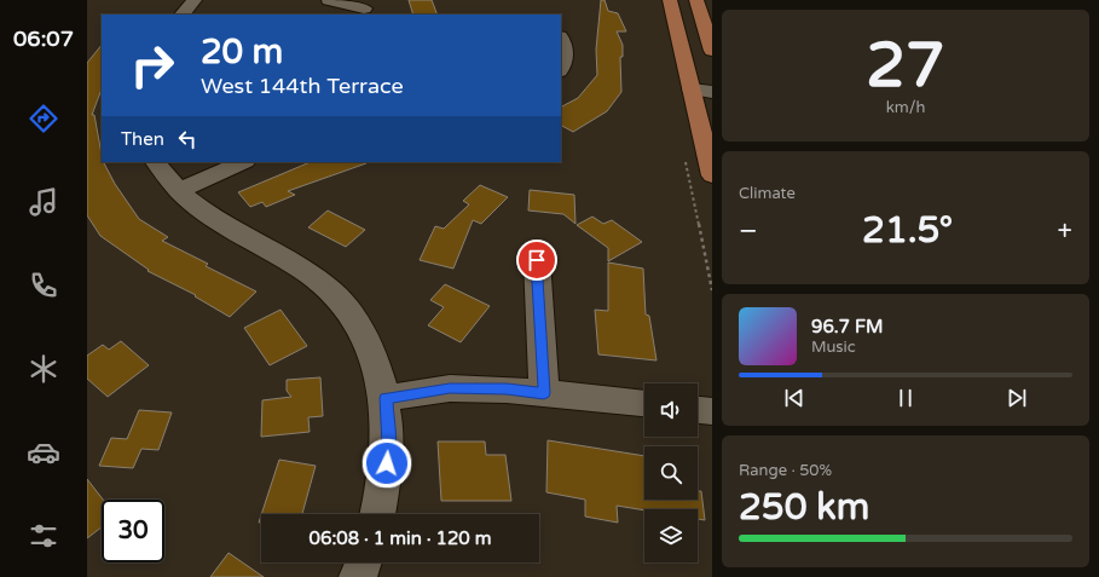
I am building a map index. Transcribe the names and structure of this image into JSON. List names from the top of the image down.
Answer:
{
  "page": {
    "tabs": "06:07",
    "tile": [
      ["27", "km/h"],
      "Climate",
      ["Range · 50%", "250 km"]
    ],
    "turn": ["20 m", "West 144th Terrace"],
    "then": "Then",
    "heat": ["−", "21.5°", "+"],
    "song": ["96.7 FM", "Music"],
    "limit": "30",
    "trip": "06:08 · 1 min · 120 m"
  }
}
